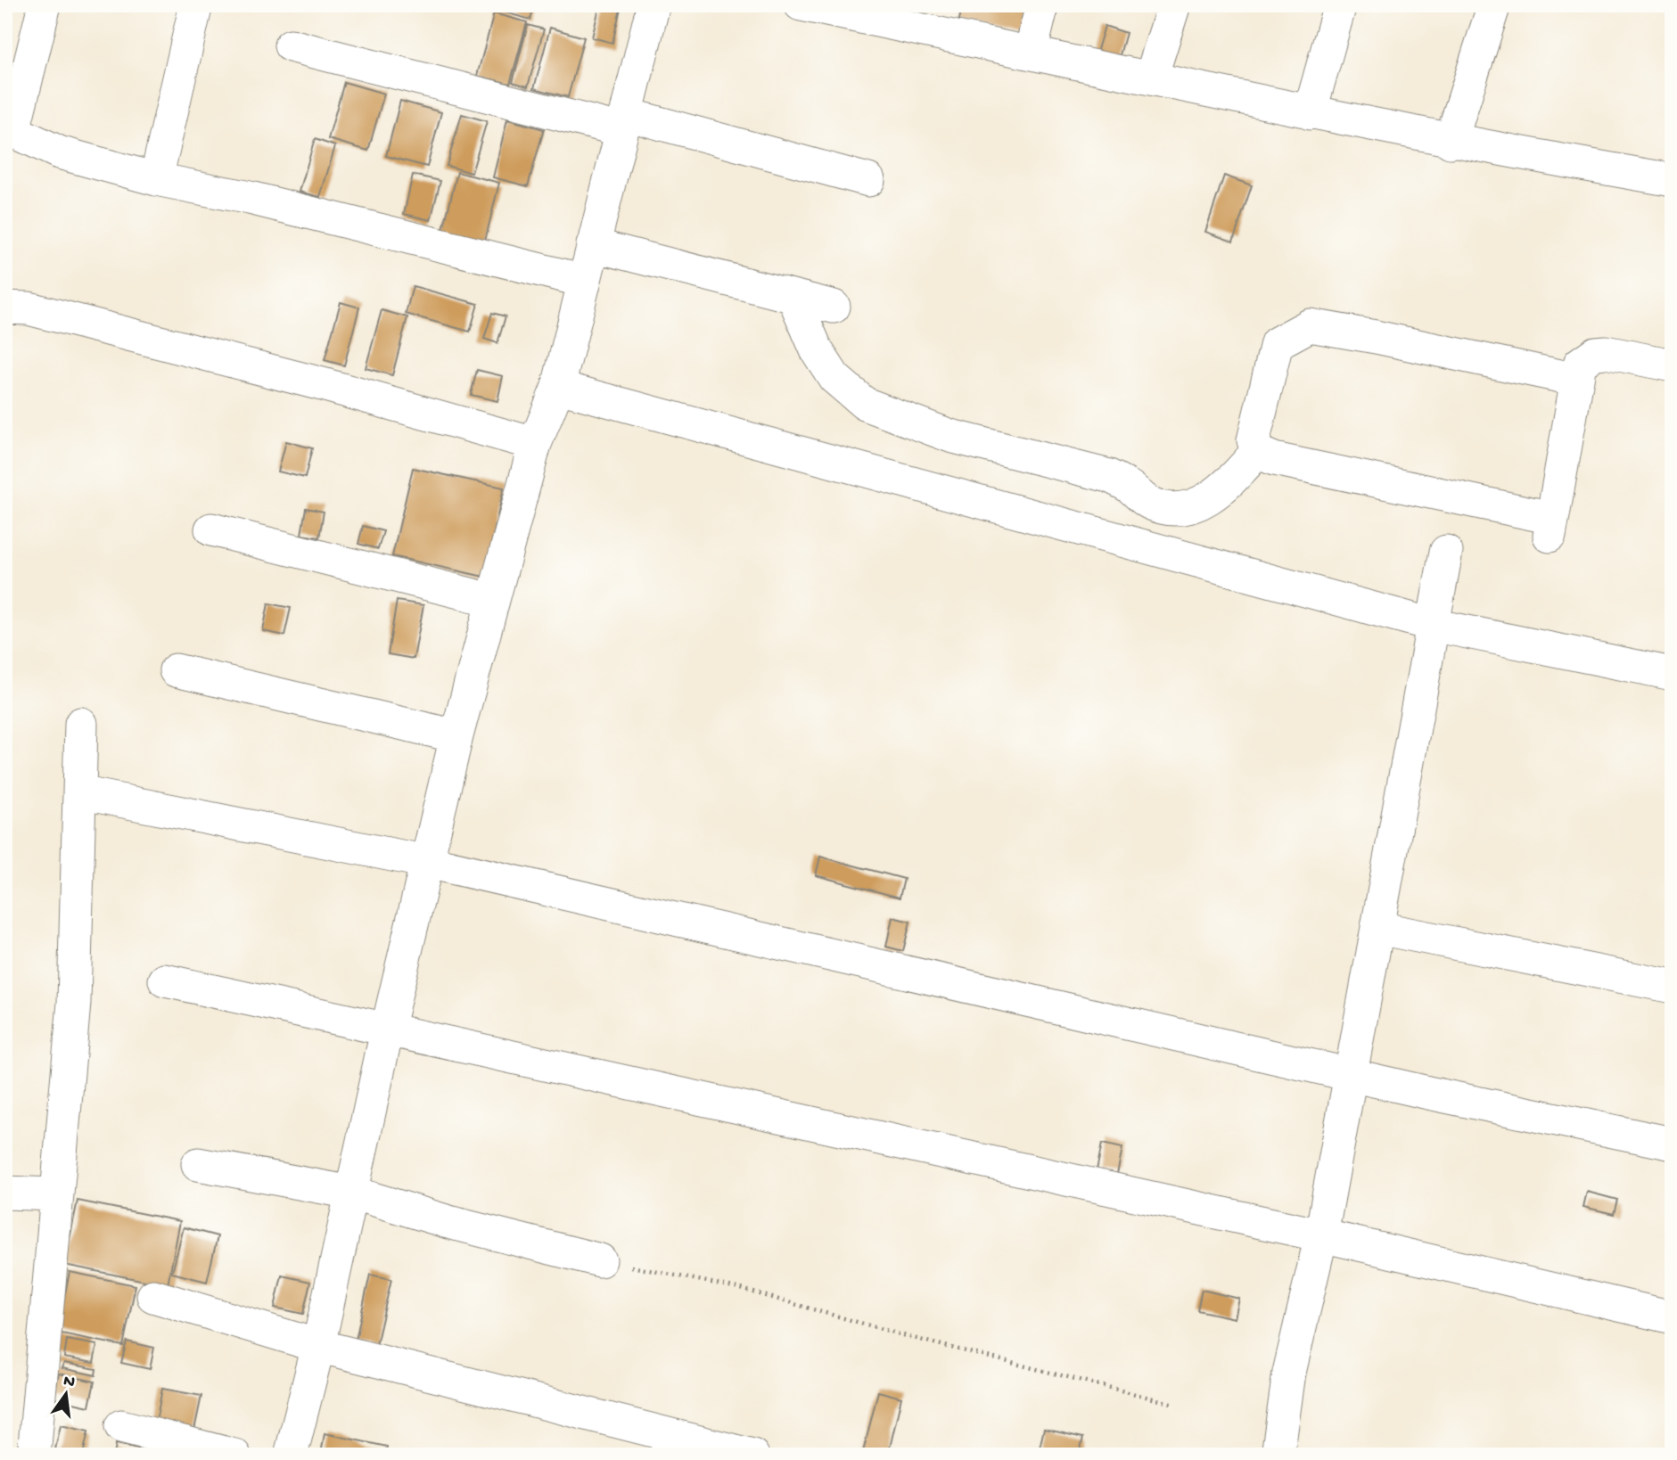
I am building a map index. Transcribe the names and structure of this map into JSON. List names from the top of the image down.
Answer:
{
  "north": "top"
}
